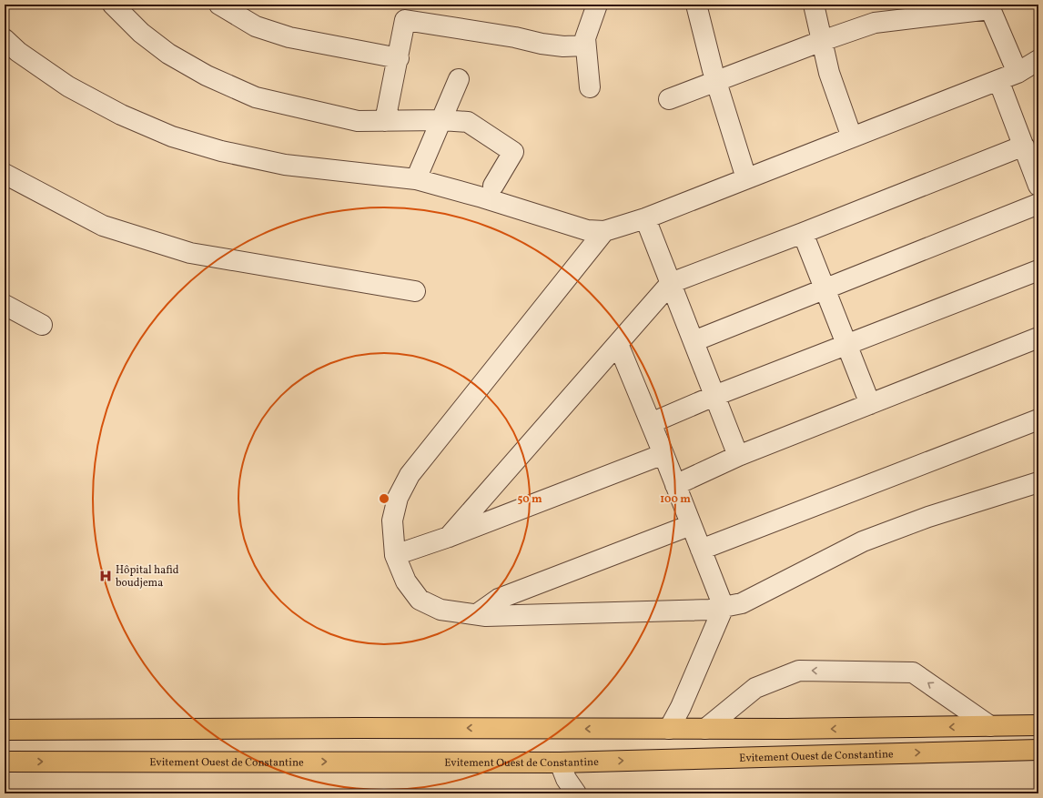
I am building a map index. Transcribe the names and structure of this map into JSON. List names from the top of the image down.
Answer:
{
  "streets": {
    "highway": ["Evitement Ouest de Constantine"]
  },
  "places": {
    "hospital": ["Hôpital hafid boudjema"]
  },
  "rings": ["50 m", "100 m"]
}
